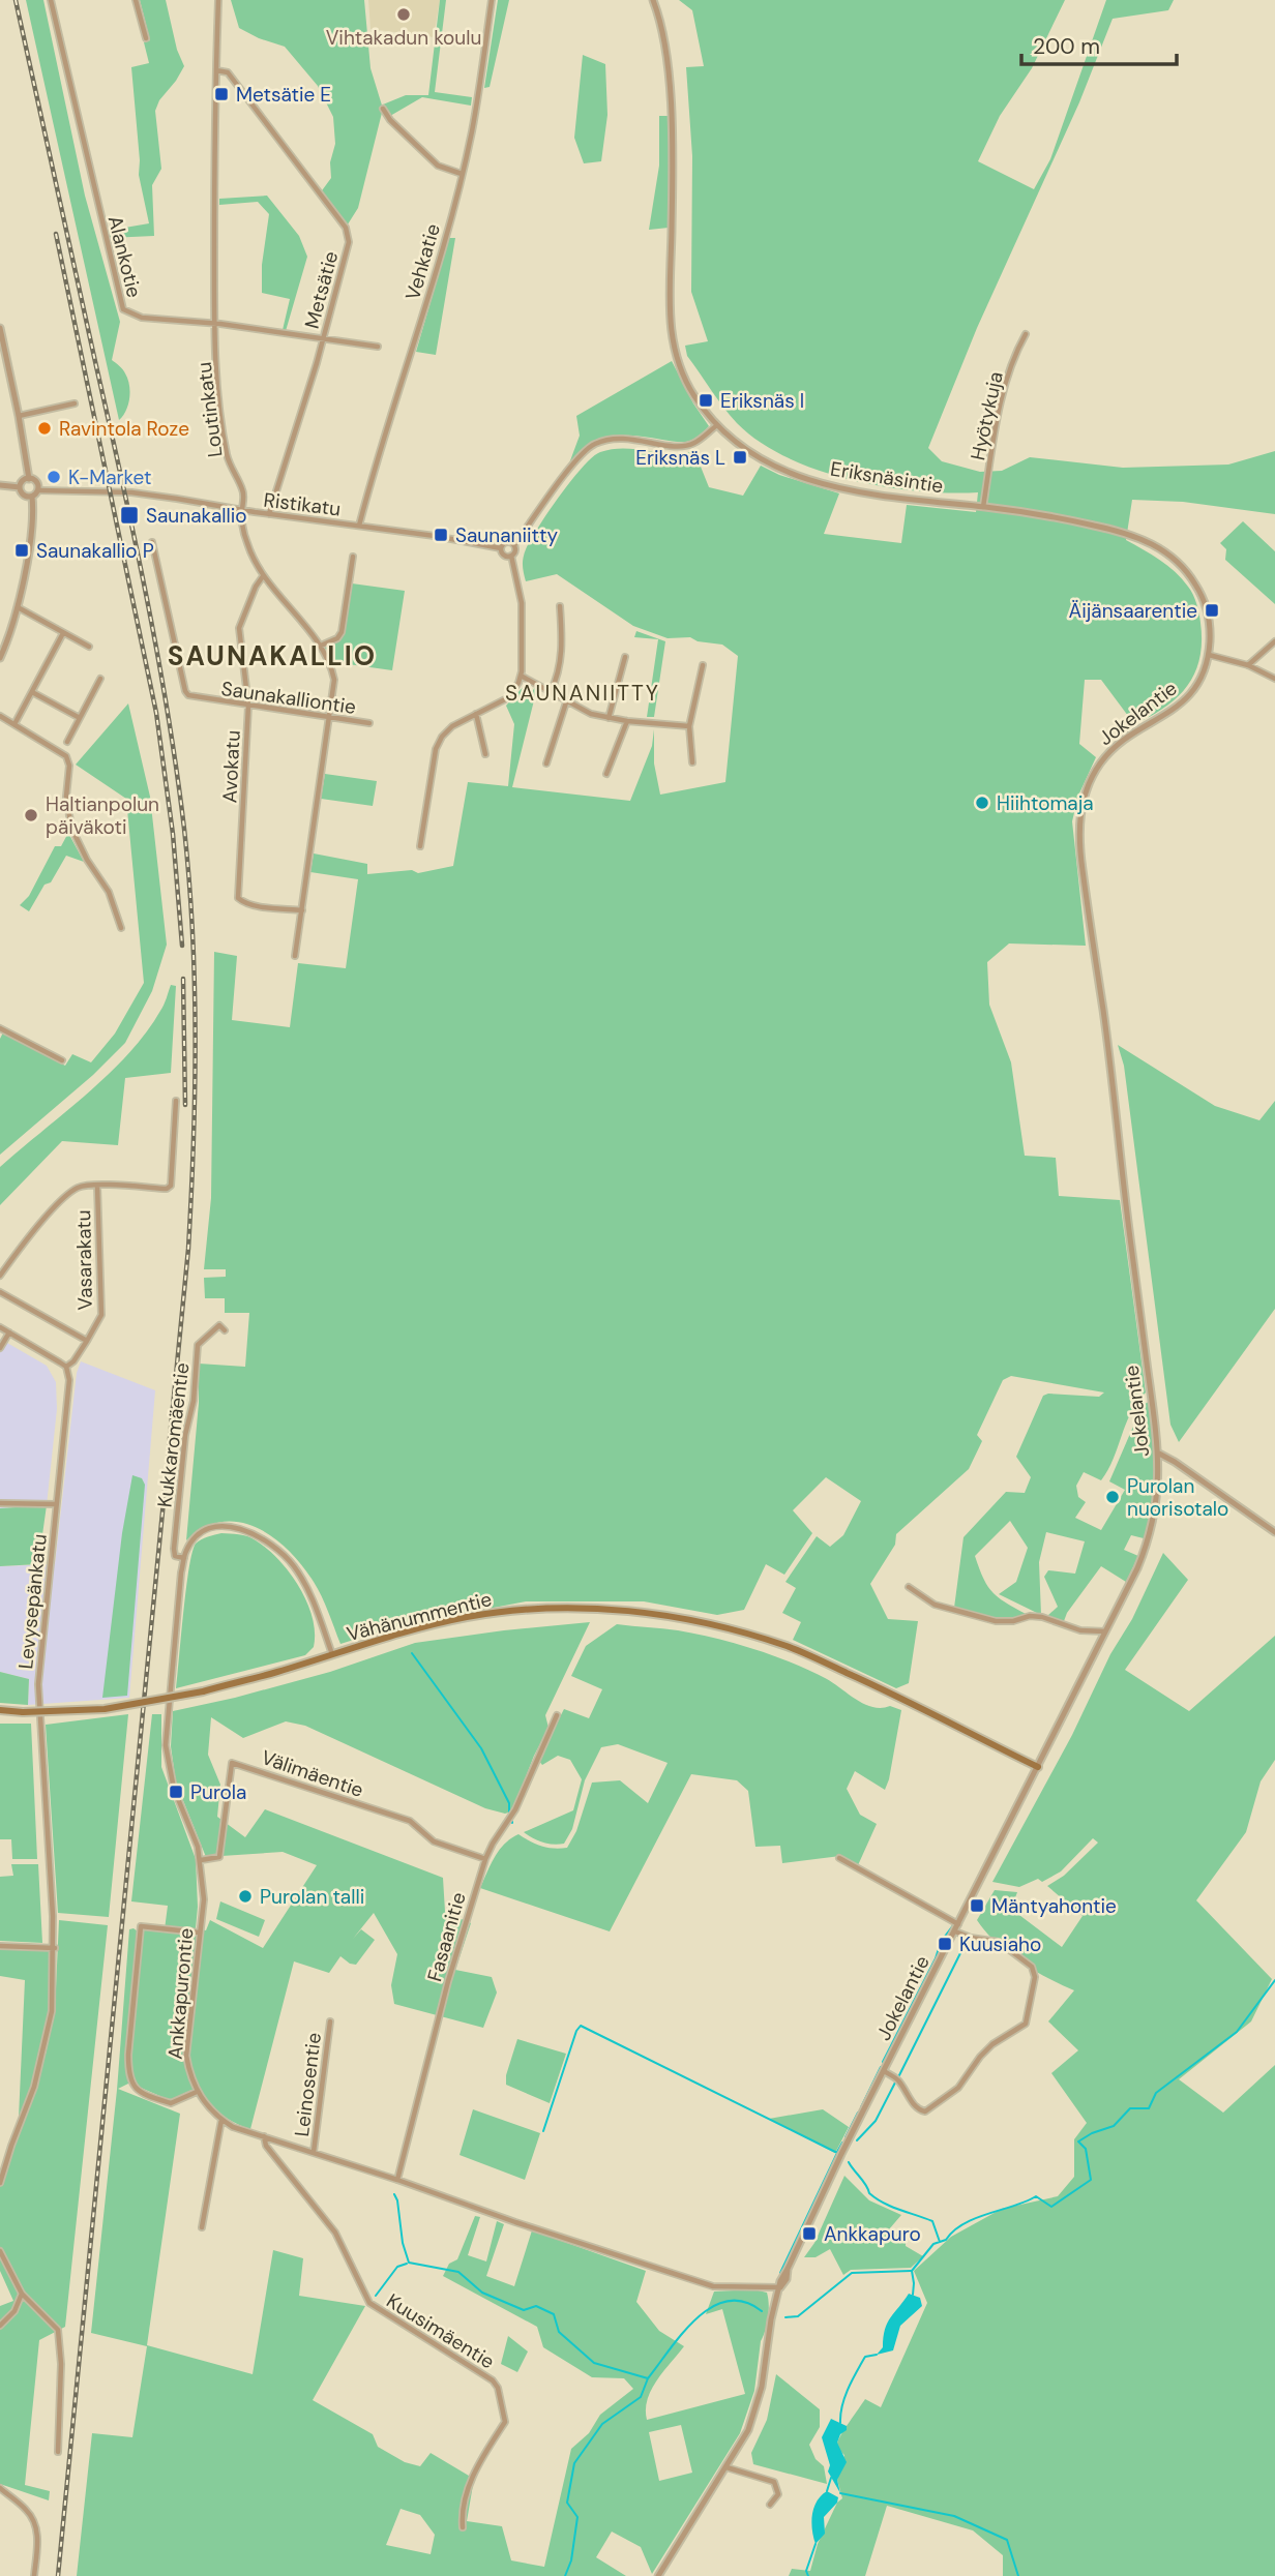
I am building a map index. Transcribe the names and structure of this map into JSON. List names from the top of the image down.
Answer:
{
  "streets": {
    "main road": ["Vähänummentie"],
    "street": [
      "Alankotie",
      "Vehkatie",
      "Metsätie",
      "Loutinkatu",
      "Hyötykuja",
      "Eriksnäsintie",
      "Ristikatu",
      "Saunakalliontie",
      "Jokelantie",
      "Avokatu",
      "Vasarakatu",
      "Kukkaromäentie",
      "Levysepänkatu",
      "Välimäentie",
      "Fasaanitie",
      "Ankkapurontie",
      "Leinosentie",
      "Kuusimäentie"
    ]
  },
  "crossings": [
    ["Alankotie", "Metsätie"],
    ["Alankotie", "Loutinkatu"],
    ["Vehkatie", "Ristikatu"],
    ["Metsätie", "Loutinkatu"],
    ["Metsätie", "Ristikatu"],
    ["Loutinkatu", "Ristikatu"],
    ["Loutinkatu", "Saunakalliontie"],
    ["Loutinkatu", "Avokatu"],
    ["Hyötykuja", "Eriksnäsintie"],
    ["Eriksnäsintie", "Jokelantie"],
    ["Saunakalliontie", "Avokatu"],
    ["Jokelantie", "Vähänummentie"],
    ["Jokelantie", "Ankkapurontie"],
    ["Vasarakatu", "Levysepänkatu"],
    ["Kukkaromäentie", "Ankkapurontie"],
    ["Välimäentie", "Fasaanitie"],
    ["Välimäentie", "Ankkapurontie"],
    ["Fasaanitie", "Ankkapurontie"],
    ["Ankkapurontie", "Leinosentie"],
    ["Ankkapurontie", "Kuusimäentie"]
  ],
  "districts": ["SAUNAKALLIO", "SAUNANIITTY"],
  "places": {
    "other": [
      "Vihtakadun koulu",
      "Ravintola Roze",
      "K-Market",
      "Hiihtomaja",
      "Haltianpolun päiväkoti",
      "Purolan nuorisotalo",
      "Purolan talli"
    ],
    "transit": [
      "Metsätie E",
      "Eriksnäs I",
      "Eriksnäs L",
      "Saunakallio",
      "Saunaniitty",
      "Saunakallio P",
      "Äijänsaarentie",
      "Purola",
      "Mäntyahontie",
      "Kuusiaho",
      "Ankkapuro"
    ]
  },
  "scale_bar": "200 m"
}
